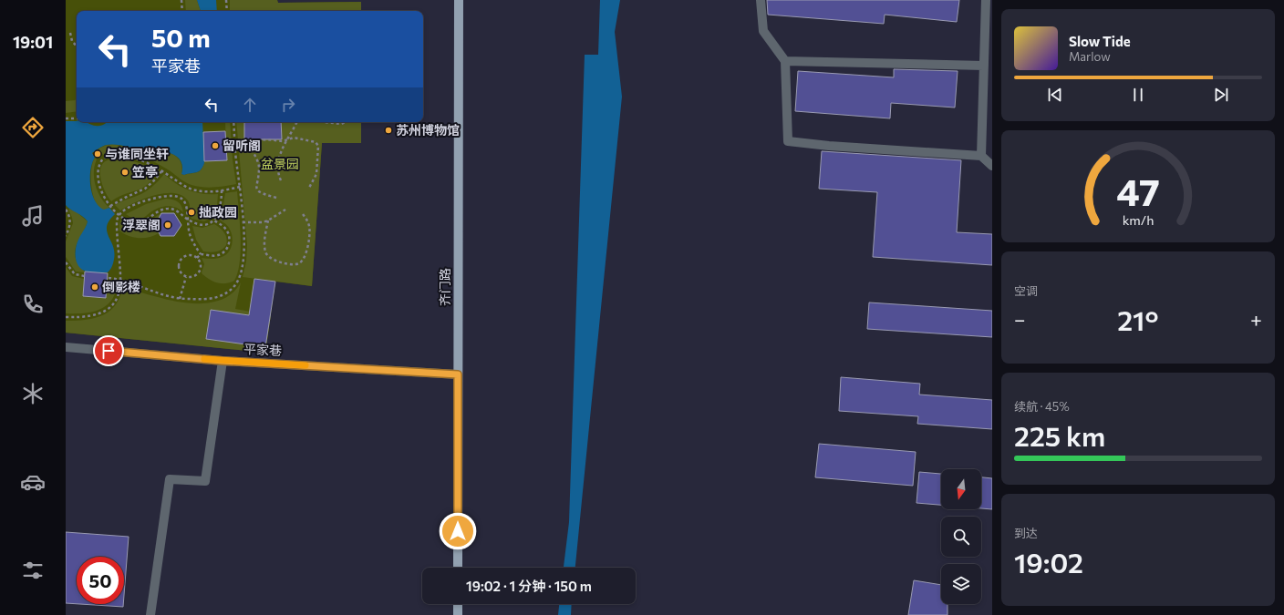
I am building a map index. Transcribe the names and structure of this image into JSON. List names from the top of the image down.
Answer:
{
  "streets": {
    "main road": ["齐门路"],
    "street": ["平家巷"]
  },
  "crossings": [
    ["齐门路", "平家巷"]
  ],
  "parks": ["盆景园"],
  "places": [
    "苏州博物馆",
    "留听阁",
    "与谁同坐轩",
    "笠亭",
    "拙政园",
    "浮翠阁",
    "倒影楼"
  ],
  "north": "bottom",
  "page": {
    "tabs": "19:01",
    "turn": ["50 m", "平家巷"],
    "song": ["Slow Tide", "Marlow"],
    "tile": [
      "空调",
      ["续航 · 45%", "225 km"],
      ["到达", "19:02"]
    ],
    "heat": ["−", "21°", "+"],
    "limit": "50",
    "trip": "19:02 · 1 分钟 · 150 m",
    "gauge": ["47", "km/h"]
  }
}
